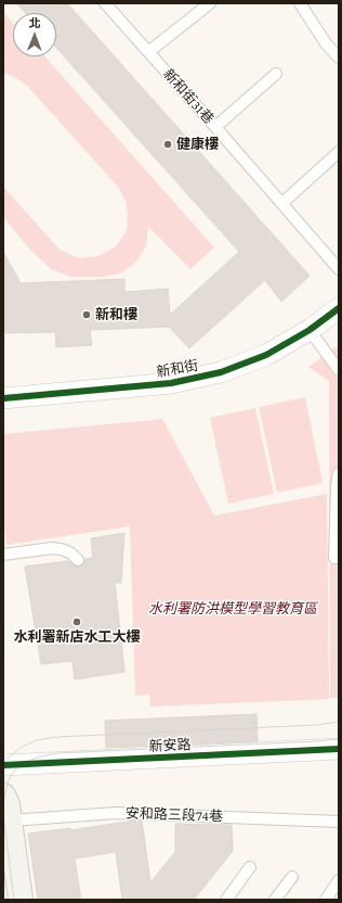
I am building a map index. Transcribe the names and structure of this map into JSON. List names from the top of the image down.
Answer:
{
  "streets": {
    "street": ["新和街", "新安路"],
    "lane": ["新和街31巷", "安和路三段74巷"]
  },
  "parks": ["水利署防洪模型學習教育區"],
  "places": ["健康樓", "新和樓", "水利署新店水工大樓"],
  "north": "top"
}
